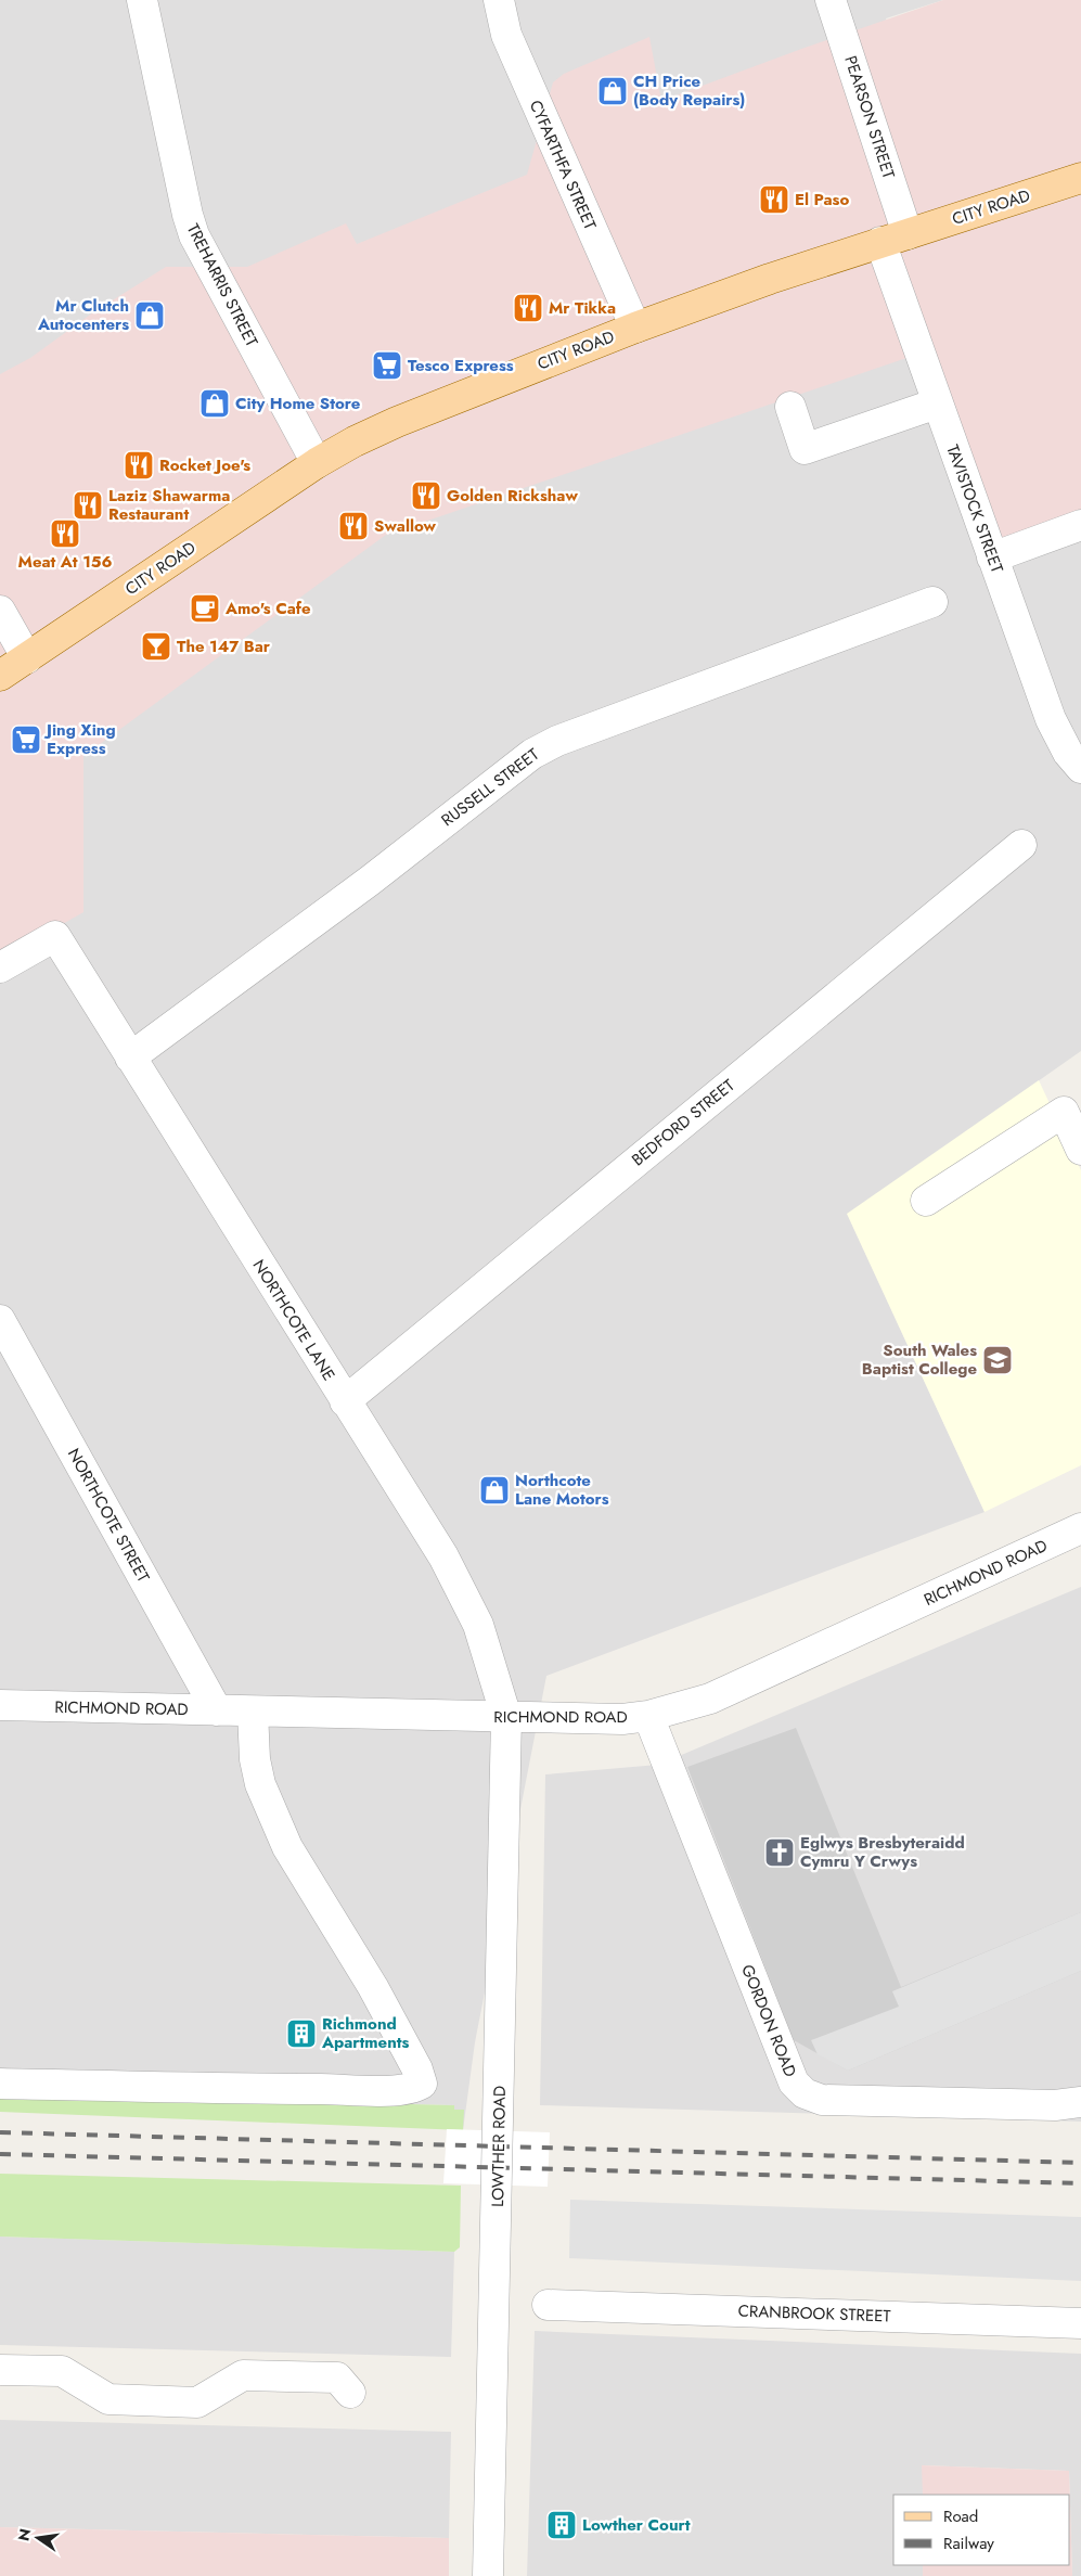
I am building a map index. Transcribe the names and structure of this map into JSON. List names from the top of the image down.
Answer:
{
  "streets": {
    "main road": ["CITY ROAD"],
    "street": [
      "PEARSON STREET",
      "CYFARTHFA STREET",
      "TREHARRIS STREET",
      "TAVISTOCK STREET",
      "RUSSELL STREET",
      "BEDFORD STREET",
      "NORTHCOTE LANE",
      "NORTHCOTE STREET",
      "RICHMOND ROAD",
      "GORDON ROAD",
      "LOWTHER ROAD",
      "CRANBROOK STREET"
    ]
  },
  "crossings": [
    ["PEARSON STREET", "CITY ROAD"],
    ["PEARSON STREET", "TAVISTOCK STREET"],
    ["CYFARTHFA STREET", "CITY ROAD"],
    ["CITY ROAD", "TREHARRIS STREET"],
    ["CITY ROAD", "TAVISTOCK STREET"],
    ["RUSSELL STREET", "NORTHCOTE LANE"],
    ["BEDFORD STREET", "NORTHCOTE LANE"],
    ["NORTHCOTE LANE", "RICHMOND ROAD"],
    ["NORTHCOTE LANE", "LOWTHER ROAD"],
    ["NORTHCOTE STREET", "RICHMOND ROAD"],
    ["RICHMOND ROAD", "GORDON ROAD"],
    ["RICHMOND ROAD", "LOWTHER ROAD"]
  ],
  "places": {
    "shop": [
      "CH Price (Body Repairs)",
      "Mr Clutch Autocenters",
      "City Home Store",
      "Northcote Lane Motors"
    ],
    "restaurant": [
      "El Paso",
      "Mr Tikka",
      "Rocket Joe's",
      "Golden Rickshaw",
      "Laziz Shawarma Restaurant",
      "Swallow",
      "Meat At 156"
    ],
    "supermarket": ["Tesco Express", "Jing Xing Express"],
    "cafe": ["Amo's Cafe"],
    "bar": ["The 147 Bar"],
    "school or university": ["South Wales Baptist College"],
    "church": ["Eglwys Bresbyteraidd Cymru Y Crwys"],
    "building": ["Richmond Apartments", "Lowther Court"]
  },
  "legend": ["Road", "Railway"],
  "north": "left"
}
